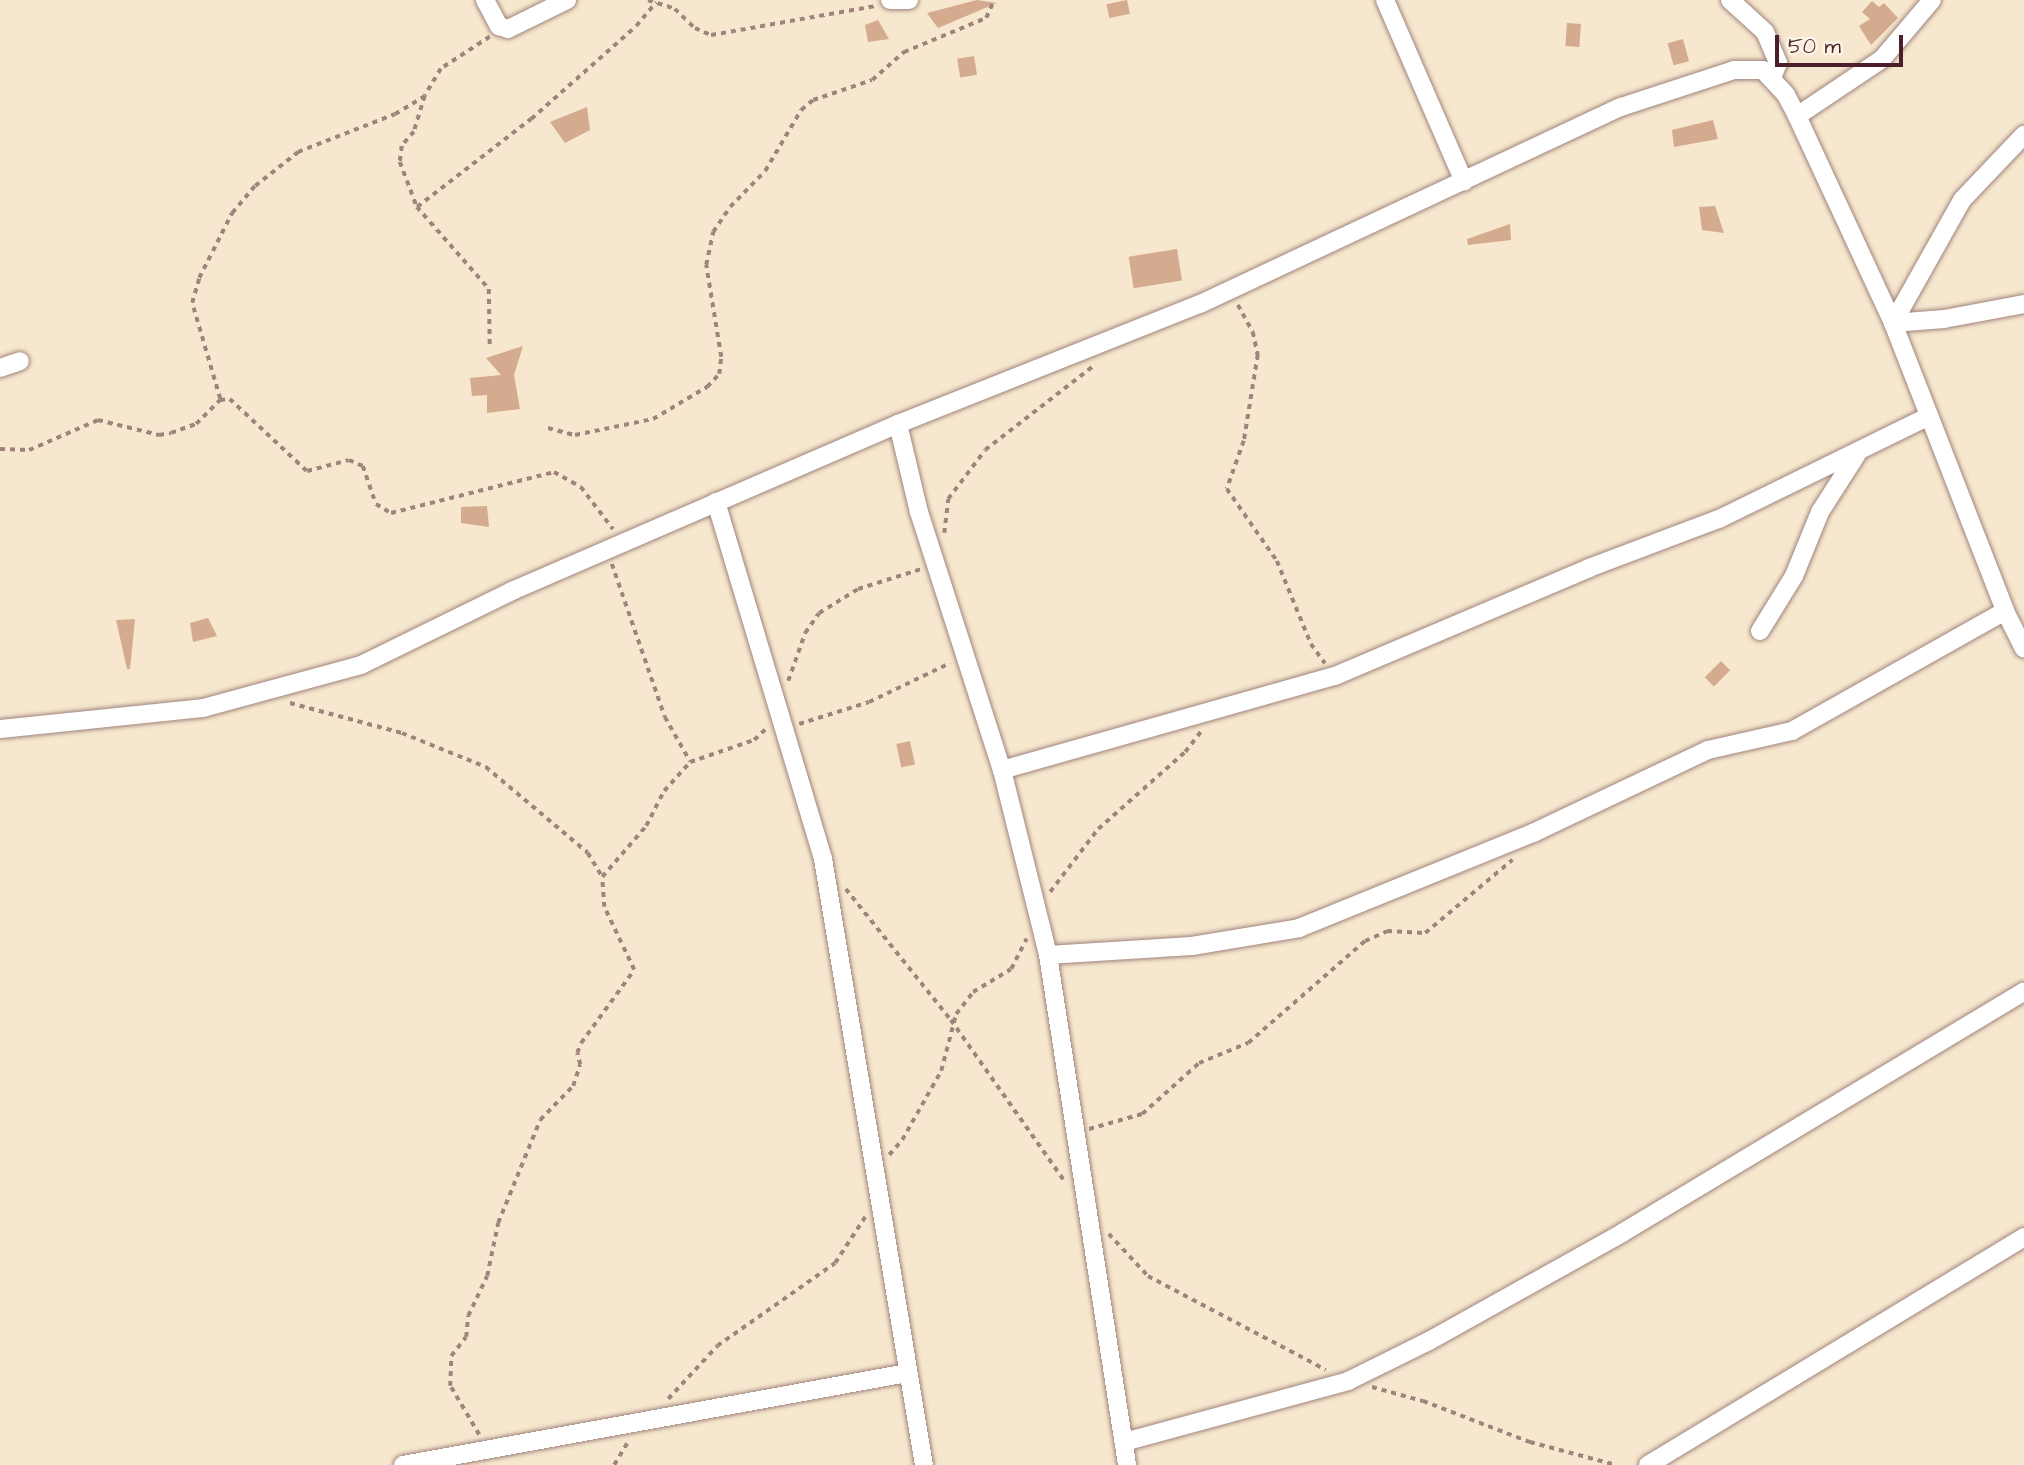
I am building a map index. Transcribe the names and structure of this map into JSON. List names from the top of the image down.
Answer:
{
  "scale_bar": "50 m"
}
